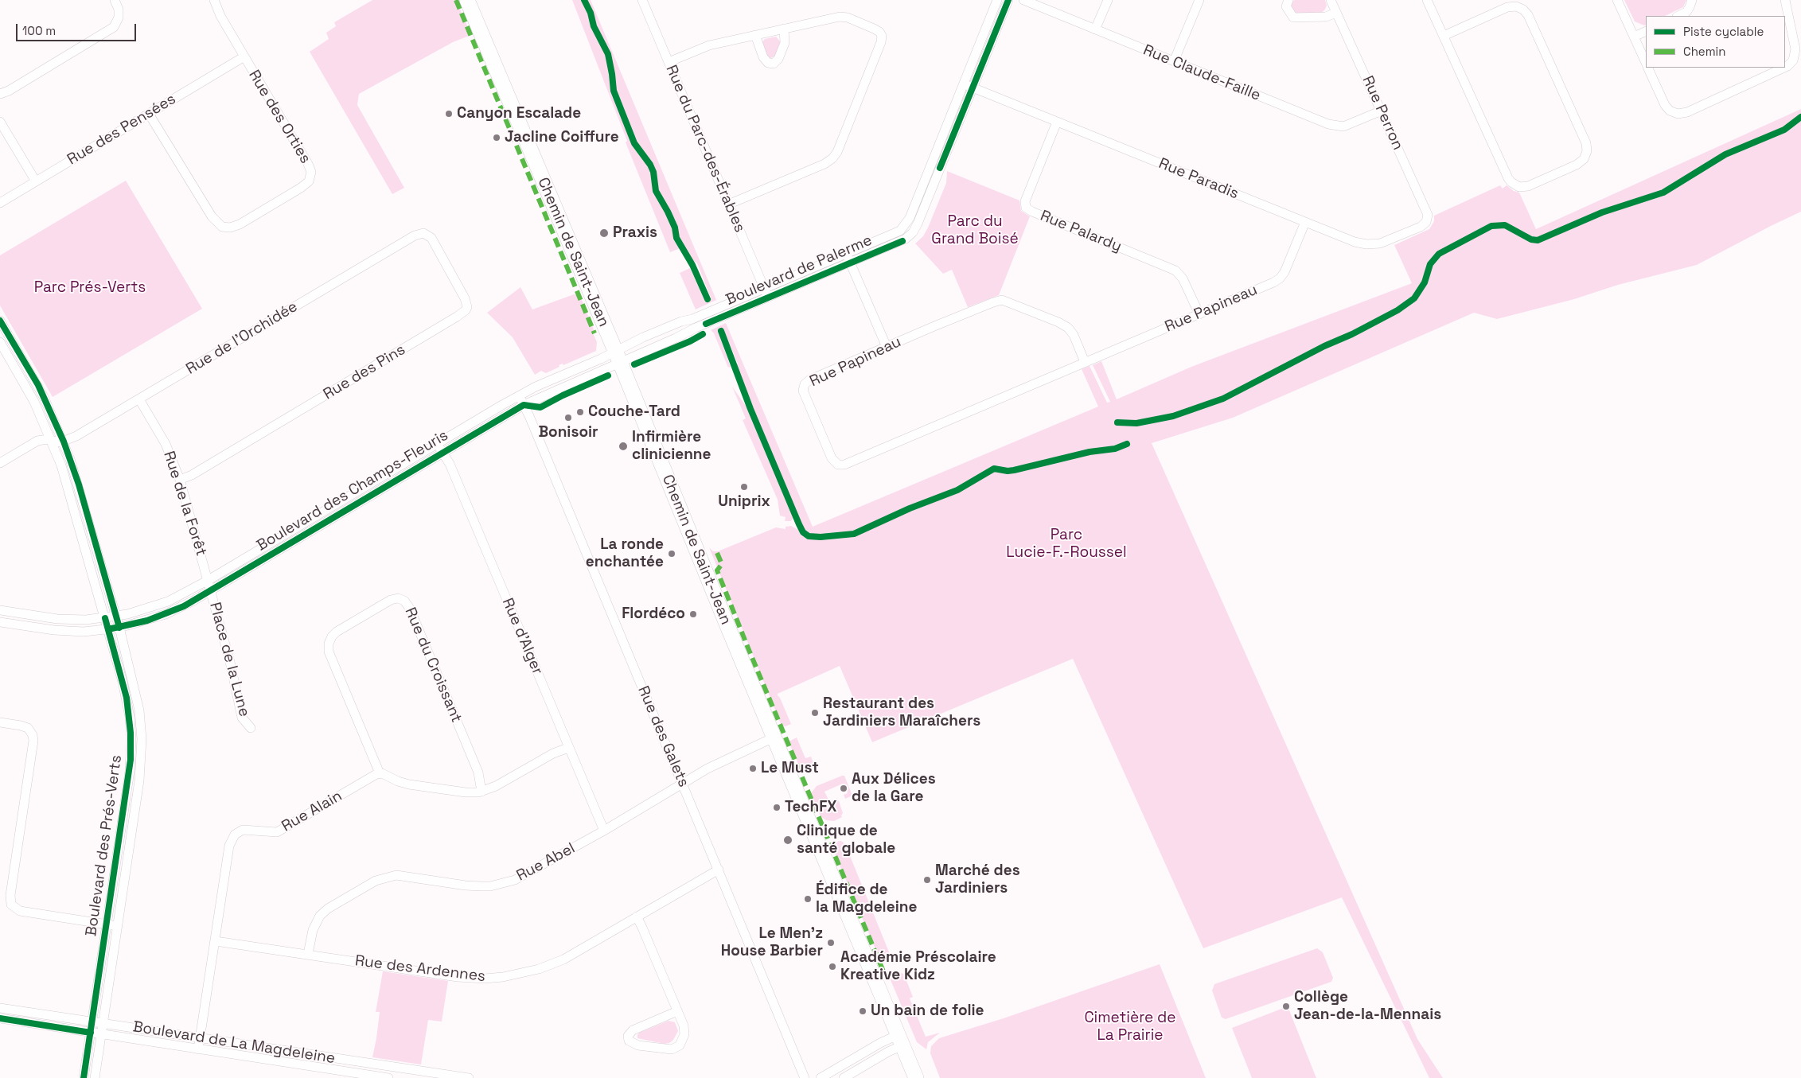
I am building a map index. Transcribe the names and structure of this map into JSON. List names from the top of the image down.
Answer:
{
  "streets": {
    "main road": ["Chemin de Saint-Jean"],
    "street": [
      "Rue Claude-Faille",
      "Rue Perron",
      "Rue des Orties",
      "Rue des Pensées",
      "Rue du Parc-des-Érables",
      "Rue Paradis",
      "Rue Palardy",
      "Boulevard de Palerme",
      "Rue Papineau",
      "Rue de l'Orchidée",
      "Rue des Pins",
      "Boulevard des Champs-Fleuris",
      "Rue de la Forêt",
      "Rue d'Alger",
      "Place de la Lune",
      "Rue du Croissant",
      "Rue des Galets",
      "Rue Alain",
      "Boulevard des Prés-Verts",
      "Rue Abel",
      "Rue des Ardennes",
      "Boulevard de La Magdeleine"
    ]
  },
  "crossings": [
    ["Rue Claude-Faille", "Rue Perron"],
    ["Rue Perron", "Rue Paradis"],
    ["Rue des Orties", "Rue des Pensées"],
    ["Rue du Parc-des-Érables", "Boulevard de Palerme"],
    ["Rue Paradis", "Rue Palardy"],
    ["Rue Paradis", "Boulevard de Palerme"],
    ["Rue Paradis", "Rue Papineau"],
    ["Rue Palardy", "Rue Papineau"],
    ["Chemin de Saint-Jean", "Boulevard de Palerme"],
    ["Chemin de Saint-Jean", "Boulevard des Champs-Fleuris"],
    ["Chemin de Saint-Jean", "Rue Abel"],
    ["Boulevard de Palerme", "Boulevard des Champs-Fleuris"],
    ["Rue de l'Orchidée", "Rue des Pins"],
    ["Rue de l'Orchidée", "Rue de la Forêt"],
    ["Rue de l'Orchidée", "Boulevard des Prés-Verts"],
    ["Rue des Pins", "Rue de la Forêt"],
    ["Boulevard des Champs-Fleuris", "Rue de la Forêt"],
    ["Boulevard des Champs-Fleuris", "Rue d'Alger"],
    ["Boulevard des Champs-Fleuris", "Place de la Lune"],
    ["Boulevard des Champs-Fleuris", "Rue des Galets"],
    ["Boulevard des Champs-Fleuris", "Boulevard des Prés-Verts"],
    ["Rue de la Forêt", "Place de la Lune"],
    ["Rue d'Alger", "Rue Abel"],
    ["Rue du Croissant", "Rue Alain"],
    ["Rue des Galets", "Rue Abel"],
    ["Rue des Galets", "Rue des Ardennes"],
    ["Rue Alain", "Rue des Ardennes"],
    ["Rue Alain", "Boulevard de La Magdeleine"],
    ["Boulevard des Prés-Verts", "Boulevard de La Magdeleine"],
    ["Rue Abel", "Rue des Ardennes"]
  ],
  "parks": [
    "Parc du Grand Boisé",
    "Parc Prés-Verts",
    "Parc Lucie-F.-Roussel",
    "Cimetière de La Prairie"
  ],
  "places": [
    "Canyon Escalade",
    "Jacline Coiffure",
    "Praxis",
    "Couche-Tard",
    "Bonisoir",
    "Infirmière clinicienne",
    "Uniprix",
    "La ronde enchantée",
    "Flordéco",
    "Restaurant des Jardiniers Maraîchers",
    "Le Must",
    "Aux Délices de la Gare",
    "TechFX",
    "Clinique de santé globale",
    "Marché des Jardiniers",
    "Édifice de la Magdeleine",
    "Le Men'z House Barbier",
    "Académie Préscolaire Kreative Kidz",
    "Collège Jean-de-la-Mennais",
    "Un bain de folie"
  ],
  "legend": ["Piste cyclable", "Chemin"],
  "scale_bar": "100 m"
}
